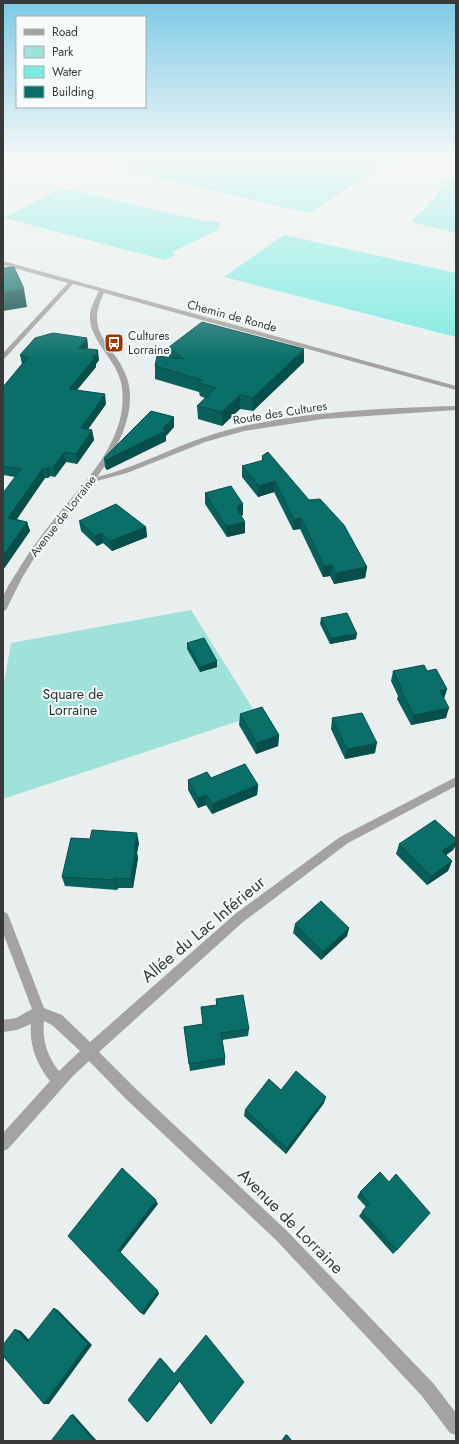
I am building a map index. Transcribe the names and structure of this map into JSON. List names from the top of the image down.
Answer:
{
  "streets": {
    "street": [
      "Chemin de Ronde",
      "Route des Cultures",
      "Avenue de Lorraine",
      "Allée du Lac Inférieur"
    ]
  },
  "crossings": [
    ["Chemin de Ronde", "Avenue de Lorraine"],
    ["Route des Cultures", "Avenue de Lorraine"],
    ["Avenue de Lorraine", "Allée du Lac Inférieur"]
  ],
  "parks": ["Square de Lorraine"],
  "places": {
    "bus stop": ["Cultures Lorraine"]
  },
  "legend": [
    "Road",
    "Park",
    "Water",
    "Building"
  ]
}
